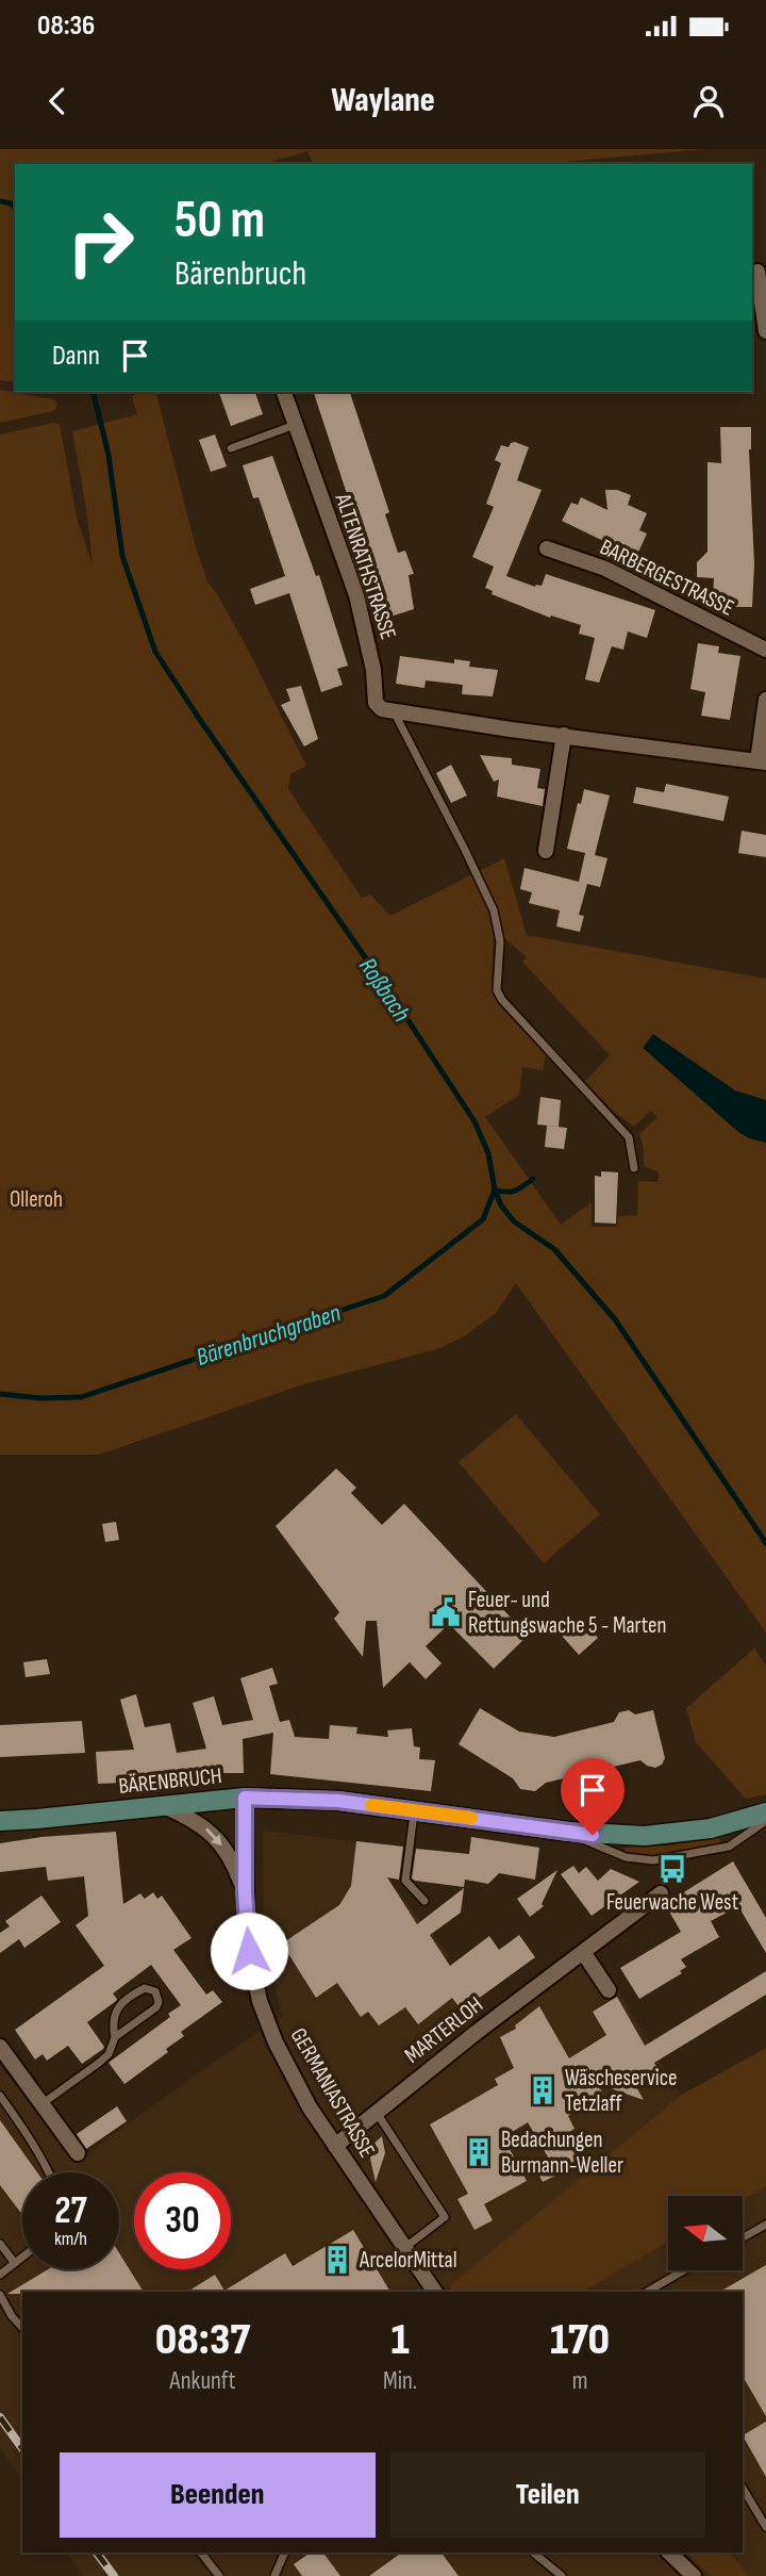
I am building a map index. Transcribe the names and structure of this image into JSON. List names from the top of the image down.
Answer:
{
  "streets": {
    "main road": ["BÄRENBRUCH"],
    "street": [
      "ALTENRATHSTRASSE",
      "BARBERGESTRASSE",
      "MARTERLOH",
      "GERMANIASTRASSE"
    ]
  },
  "crossings": [
    ["BÄRENBRUCH", "GERMANIASTRASSE"],
    ["MARTERLOH", "GERMANIASTRASSE"]
  ],
  "water": ["Roßbach", "Bärenbruchgraben"],
  "parks": ["Olleroh"],
  "places": {
    "public building": ["Feuer- und Rettungswache 5 - Marten"],
    "bus stop": ["Feuerwache West"],
    "building": ["Wäscheservice Tetzlaff", "Bedachungen Burmann-Weller", "ArcelorMittal"]
  },
  "north": "left",
  "page": {
    "status": "08:36",
    "header": "Waylane",
    "turn": ["50 m", "Bärenbruch"],
    "then": "Dann",
    "speed": "27 km/h",
    "limit": "30",
    "eta": [
      "08:37",
      "Ankunft",
      "1",
      "Min.",
      "170",
      "m"
    ],
    "buttons": ["Beenden", "Teilen"]
  }
}
